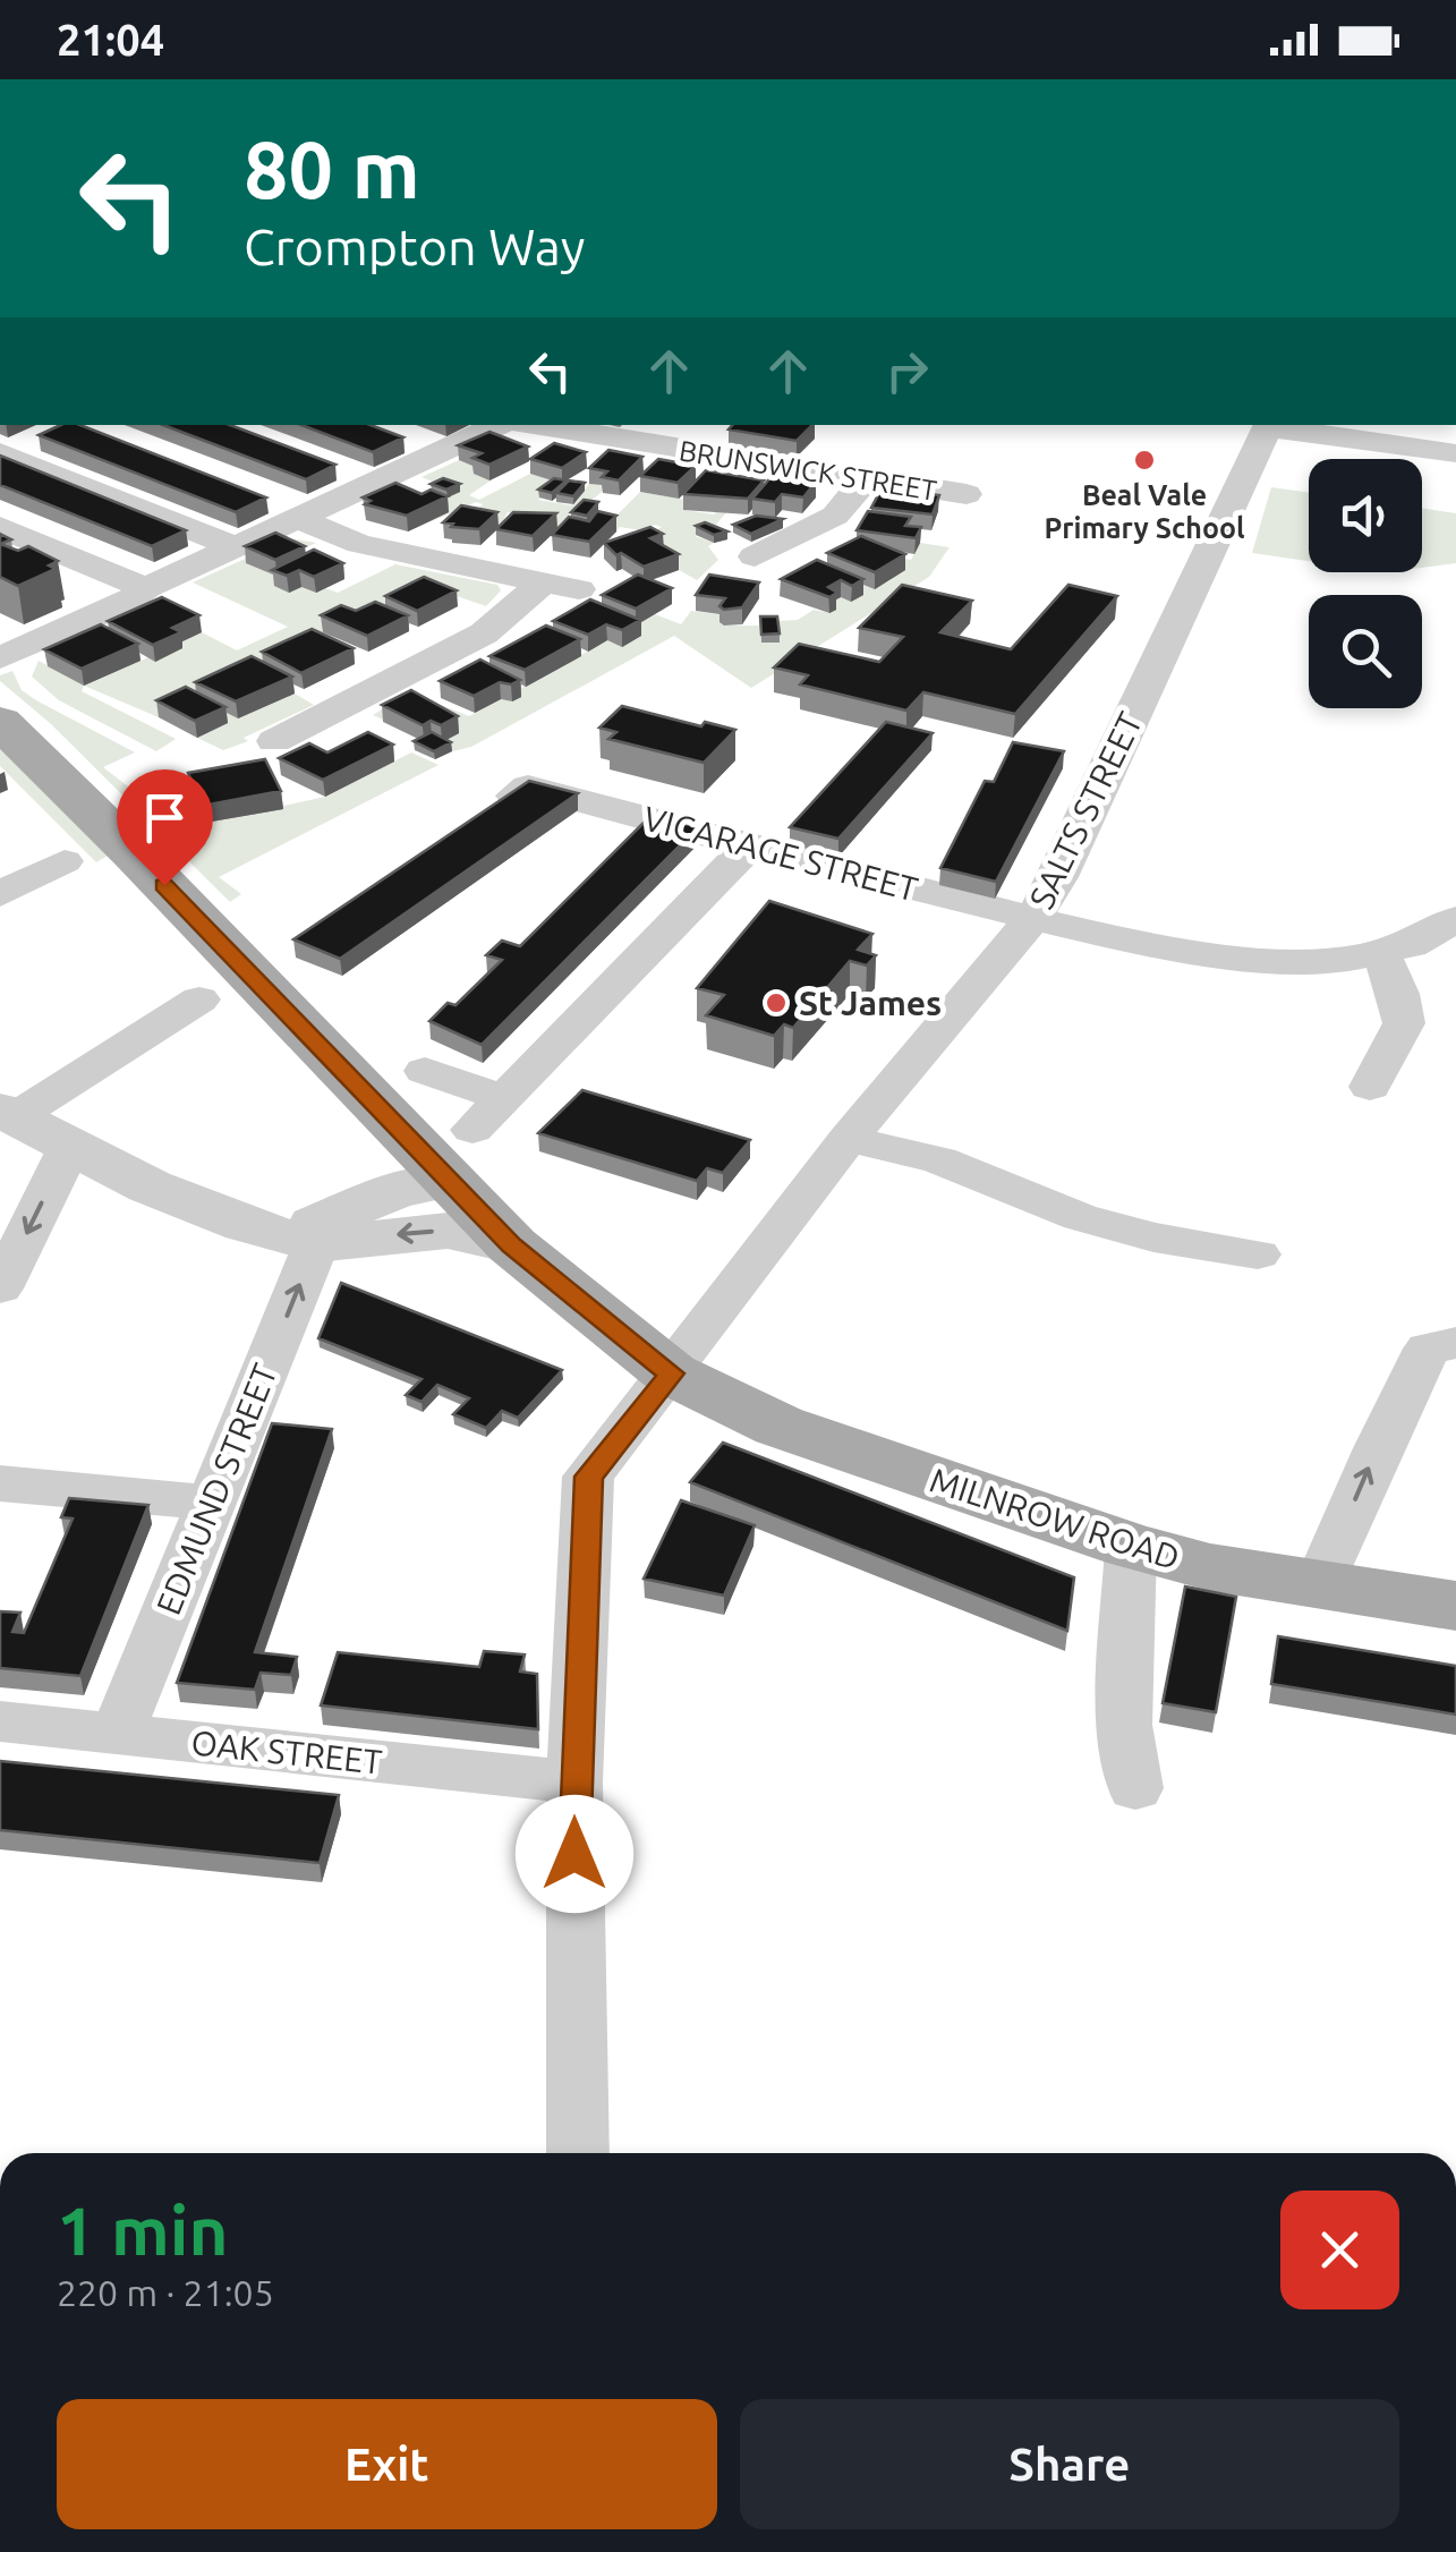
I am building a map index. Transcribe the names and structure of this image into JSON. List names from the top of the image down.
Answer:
{
  "streets": {
    "main road": ["MILNROW ROAD"],
    "street": [
      "BRUNSWICK STREET",
      "SALTS STREET",
      "VICARAGE STREET",
      "EDMUND STREET",
      "OAK STREET"
    ]
  },
  "crossings": [
    ["SALTS STREET", "VICARAGE STREET"],
    ["SALTS STREET", "MILNROW ROAD"],
    ["SALTS STREET", "OAK STREET"],
    ["EDMUND STREET", "OAK STREET"]
  ],
  "places": ["Beal Vale Primary School", "St James"],
  "page": {
    "status": "21:04",
    "turn": ["80 m", "Crompton Way"],
    "heading": ["1 min", "220 m · 21:05"],
    "buttons": ["Exit", "Share"]
  }
}
